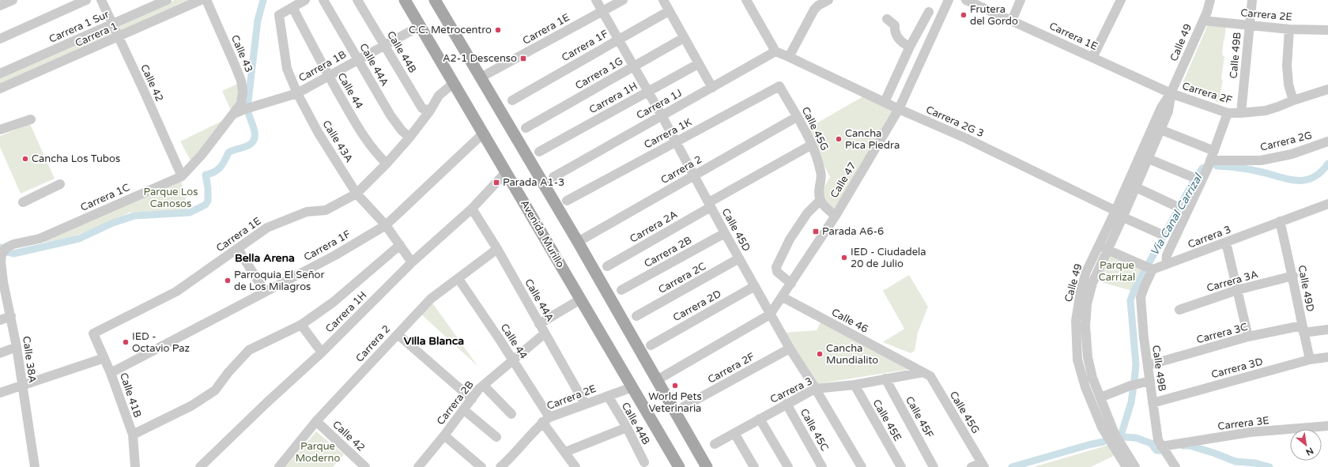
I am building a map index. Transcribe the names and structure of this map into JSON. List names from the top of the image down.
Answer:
{
  "streets": {
    "main road": ["Avenida Murillo"],
    "street": [
      "Carrera 2E",
      "Carrera 1 Sur",
      "Carrera 1E",
      "Carrera 1",
      "Calle 49",
      "Carrera 1F",
      "Calle 44B",
      "Calle 43",
      "Calle 49B",
      "Calle 44A",
      "Carrera 1B",
      "Carrera 1G",
      "Calle 42",
      "Calle 44",
      "Carrera 2F",
      "Carrera 1H",
      "Carrera 1J",
      "Carrera 2G 3",
      "Calle 45G",
      "Carrera 1K",
      "Calle 43A",
      "Carrera 2G",
      "Carrera 2",
      "Calle 47",
      "Carrera 1C",
      "Carrera 2A",
      "Calle 45D",
      "Carrera 3",
      "Carrera 2B",
      "Carrera 2C",
      "Carrera 3A",
      "Calle 49D",
      "Carrera 2D",
      "Calle 46",
      "Carrera 3C",
      "Calle 38A",
      "Carrera 3D",
      "Calle 41B",
      "Calle 45F",
      "Calle 45E",
      "Carrera 3E",
      "Calle 45C"
    ]
  },
  "crossings": [
    ["Carrera 2E", "Calle 49"],
    ["Carrera 2E", "Calle 44B"],
    ["Carrera 2E", "Calle 49B"],
    ["Carrera 2E", "Calle 44A"],
    ["Carrera 2E", "Calle 44"],
    ["Carrera 2E", "Avenida Murillo"],
    ["Carrera 1 Sur", "Calle 42"],
    ["Carrera 1E", "Calle 49"],
    ["Carrera 1E", "Calle 44B"],
    ["Carrera 1E", "Calle 44A"],
    ["Carrera 1E", "Calle 44"],
    ["Carrera 1E", "Carrera 2F"],
    ["Carrera 1E", "Calle 43A"],
    ["Carrera 1E", "Calle 45D"],
    ["Carrera 1E", "Avenida Murillo"],
    ["Carrera 1E", "Calle 41B"],
    ["Carrera 1", "Calle 42"],
    ["Calle 49", "Carrera 2F"],
    ["Calle 49", "Carrera 2G 3"],
    ["Carrera 1F", "Calle 43A"],
    ["Carrera 1F", "Calle 45D"],
    ["Carrera 1F", "Avenida Murillo"],
    ["Carrera 1F", "Calle 41B"],
    ["Calle 44B", "Carrera 1B"],
    ["Calle 43", "Carrera 1B"],
    ["Calle 43", "Carrera 1C"],
    ["Calle 49B", "Carrera 2F"],
    ["Calle 49B", "Carrera 3"],
    ["Calle 49B", "Carrera 3C"],
    ["Calle 49B", "Carrera 3D"],
    ["Calle 49B", "Carrera 3E"],
    ["Calle 44A", "Carrera 1B"],
    ["Calle 44A", "Carrera 1H"],
    ["Calle 44A", "Carrera 2"],
    ["Calle 44A", "Carrera 2B"],
    ["Carrera 1B", "Calle 44"],
    ["Carrera 1B", "Calle 43A"],
    ["Carrera 1B", "Carrera 1C"],
    ["Carrera 1B", "Avenida Murillo"],
    ["Carrera 1G", "Calle 45D"],
    ["Calle 42", "Carrera 2"],
    ["Calle 42", "Carrera 1C"],
    ["Calle 44", "Calle 43A"],
    ["Calle 44", "Carrera 2"],
    ["Calle 44", "Carrera 2B"],
    ["Carrera 2F", "Calle 45D"],
    ["Carrera 1H", "Calle 43A"],
    ["Carrera 1H", "Calle 45D"],
    ["Carrera 1H", "Avenida Murillo"],
    ["Carrera 1J", "Carrera 2G 3"],
    ["Carrera 1J", "Calle 45D"],
    ["Carrera 2G 3", "Calle 47"],
    ["Calle 45G", "Carrera 1K"],
    ["Calle 45G", "Carrera 2"],
    ["Calle 45G", "Carrera 2A"],
    ["Calle 45G", "Carrera 3"],
    ["Calle 45G", "Calle 46"],
    ["Carrera 1K", "Calle 45D"],
    ["Carrera 2", "Calle 45D"],
    ["Calle 47", "Calle 45D"],
    ["Calle 47", "Calle 46"],
    ["Carrera 1C", "Calle 38A"],
    ["Carrera 2A", "Calle 45D"],
    ["Calle 45D", "Carrera 3"],
    ["Calle 45D", "Carrera 2B"],
    ["Calle 45D", "Carrera 2C"],
    ["Calle 45D", "Carrera 2D"],
    ["Carrera 3", "Calle 49D"],
    ["Carrera 3", "Calle 46"],
    ["Carrera 3", "Calle 45F"],
    ["Carrera 3", "Calle 45E"],
    ["Carrera 3", "Calle 45C"],
    ["Carrera 3A", "Calle 49D"],
    ["Calle 49D", "Carrera 3C"],
    ["Calle 49D", "Carrera 3D"]
  ],
  "districts": ["Bella Arena", "Villa Blanca"],
  "water": ["Via Canal Carrizal"],
  "parks": ["Parque Los Canosos", "Parque Carrizal", "Parque Moderno"],
  "places": {
    "other": [
      "Frutera del Gordo",
      "C.C. Metrocentro",
      "Cancha Pica Piedra",
      "Cancha Los Tubos",
      "IED - Ciudadela 20 de Julio",
      "Parroquia El Señor de Los Milagros",
      "IED - Octavio Paz",
      "Cancha Mundialito",
      "World Pets Veterinaria"
    ],
    "transit": ["A2-1 Descenso", "Parada A1-3", "Parada A6-6"]
  },
  "north": "bottom right"
}
